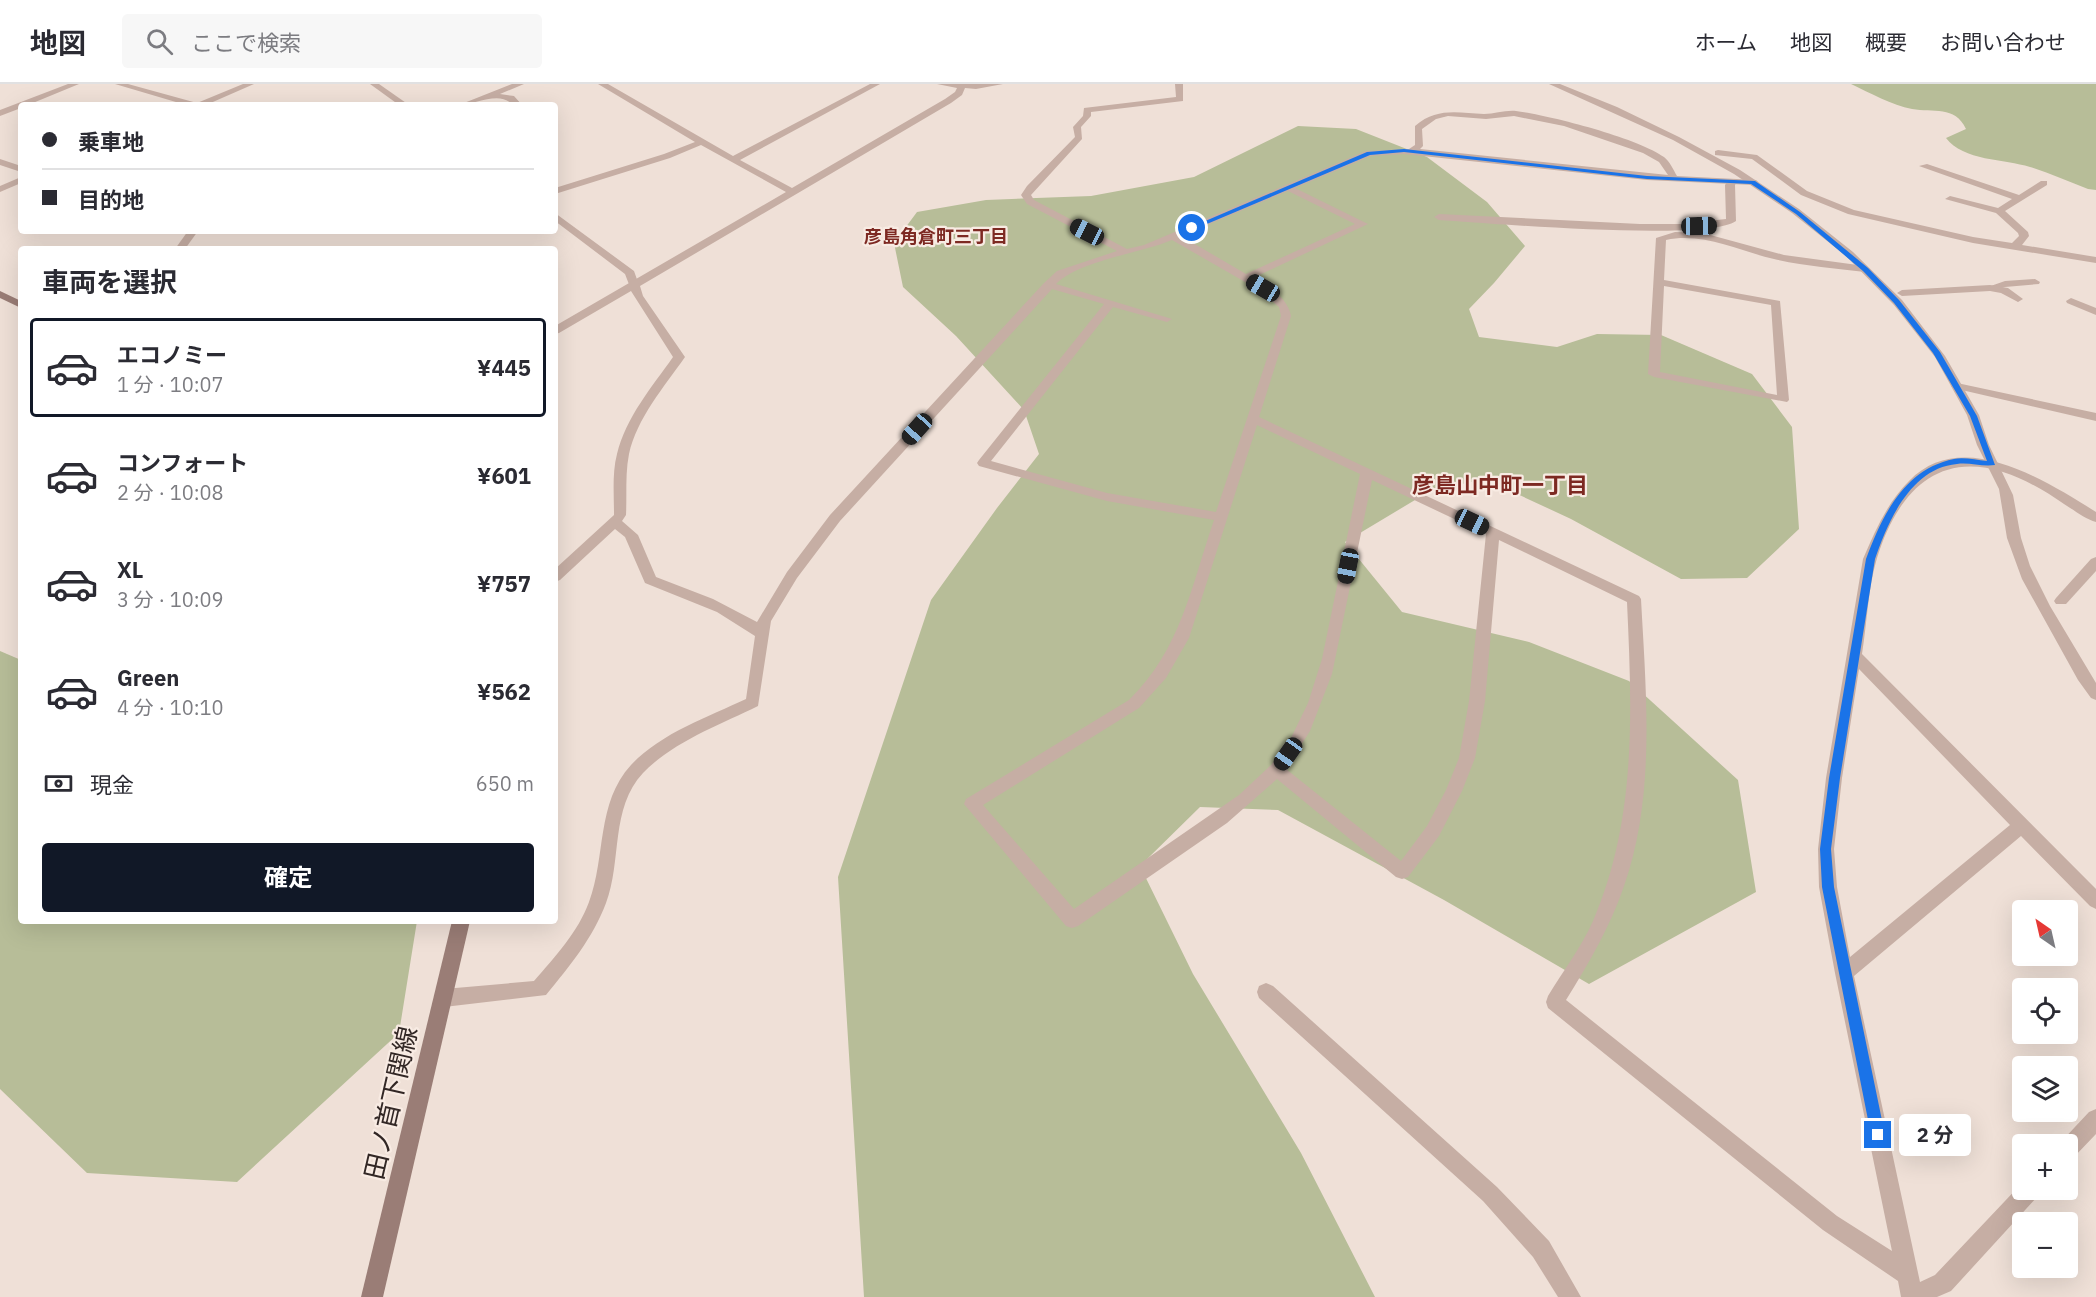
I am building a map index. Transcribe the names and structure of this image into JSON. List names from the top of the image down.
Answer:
{
  "streets": {
    "main road": ["田ノ首下関線"]
  },
  "districts": ["彦島角倉町三丁目", "彦島山中町一丁目"],
  "north": "top left",
  "page": {
    "header": "地図",
    "search": "ここで検索",
    "nav": [
      "ホーム",
      "地図",
      "概要",
      "お問い合わせ"
    ],
    "banner": ["乗車地", "目的地"],
    "heading": "車両を選択",
    "list": [
      {
        "name": "エコノミー",
        "note": "1 分 · 10:07",
        "value": "¥445"
      },
      {
        "name": "コンフォート",
        "note": "2 分 · 10:08",
        "value": "¥601"
      },
      {
        "name": "XL",
        "note": "3 分 · 10:09",
        "value": "¥757"
      },
      {
        "name": "Green",
        "note": "4 分 · 10:10",
        "value": "¥562"
      }
    ],
    "pay": ["現金", "650 m"],
    "buttons": "確定",
    "map_buttons": ["+", "−"],
    "bubble": "2 分"
  }
}
